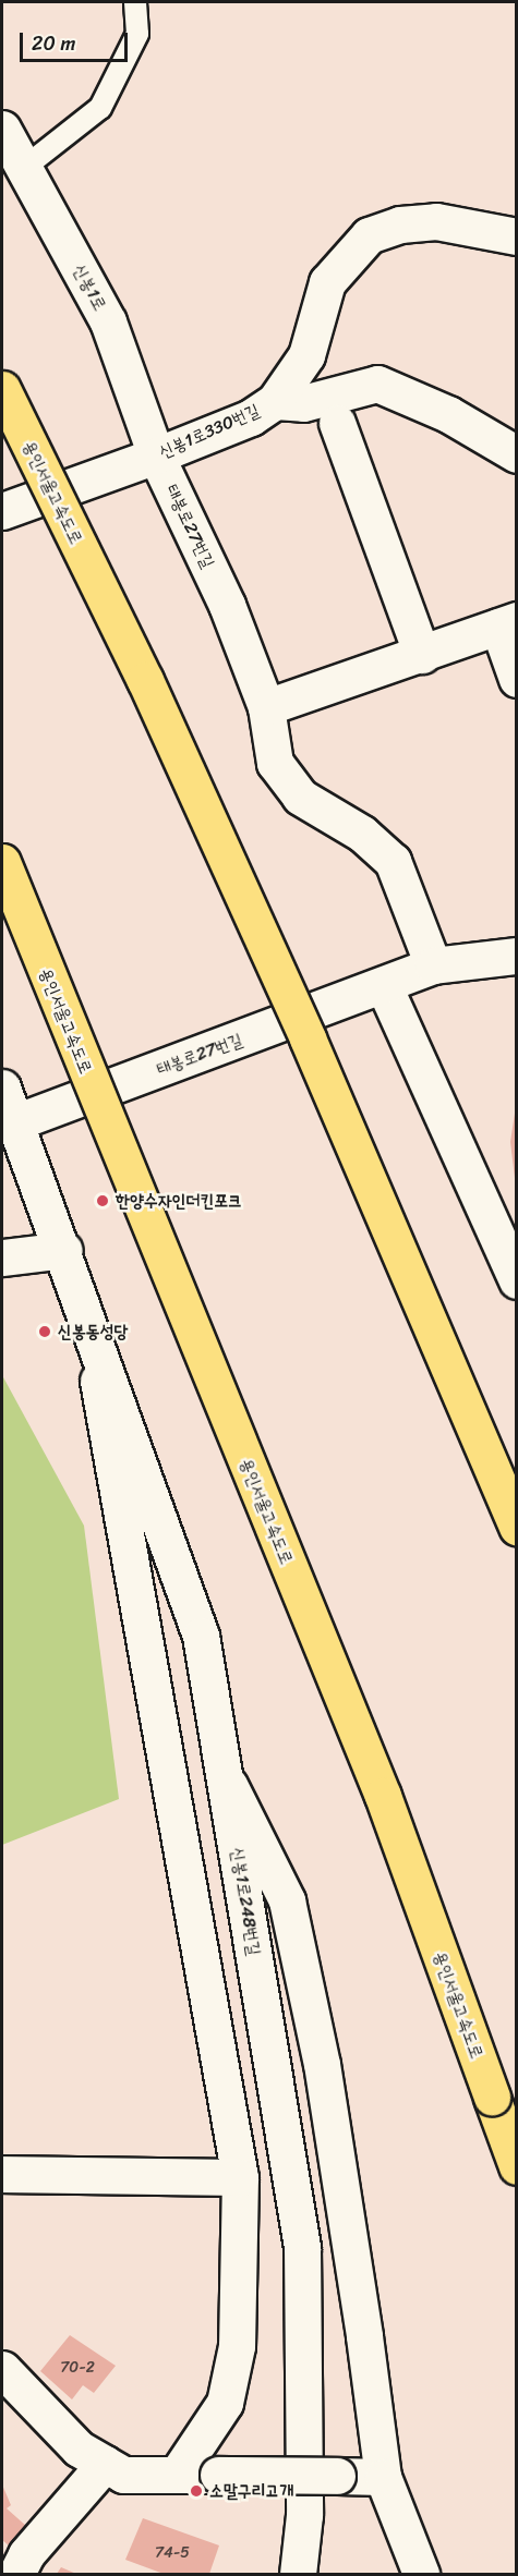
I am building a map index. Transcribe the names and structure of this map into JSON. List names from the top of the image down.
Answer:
{
  "streets": {
    "highway": ["용인서울고속도로"],
    "street": [
      "신봉1로",
      "신봉1로330번길",
      "태봉로27번길",
      "신봉1로248번길"
    ]
  },
  "crossings": [
    ["신봉1로", "신봉1로330번길"],
    ["신봉1로", "태봉로27번길"],
    ["신봉1로330번길", "태봉로27번길"]
  ],
  "places": ["한양수자인더킨포크", "신봉동성당", "소말구리고개"],
  "house_numbers": ["70-2", "74-5"],
  "scale_bar": "20 m"
}
